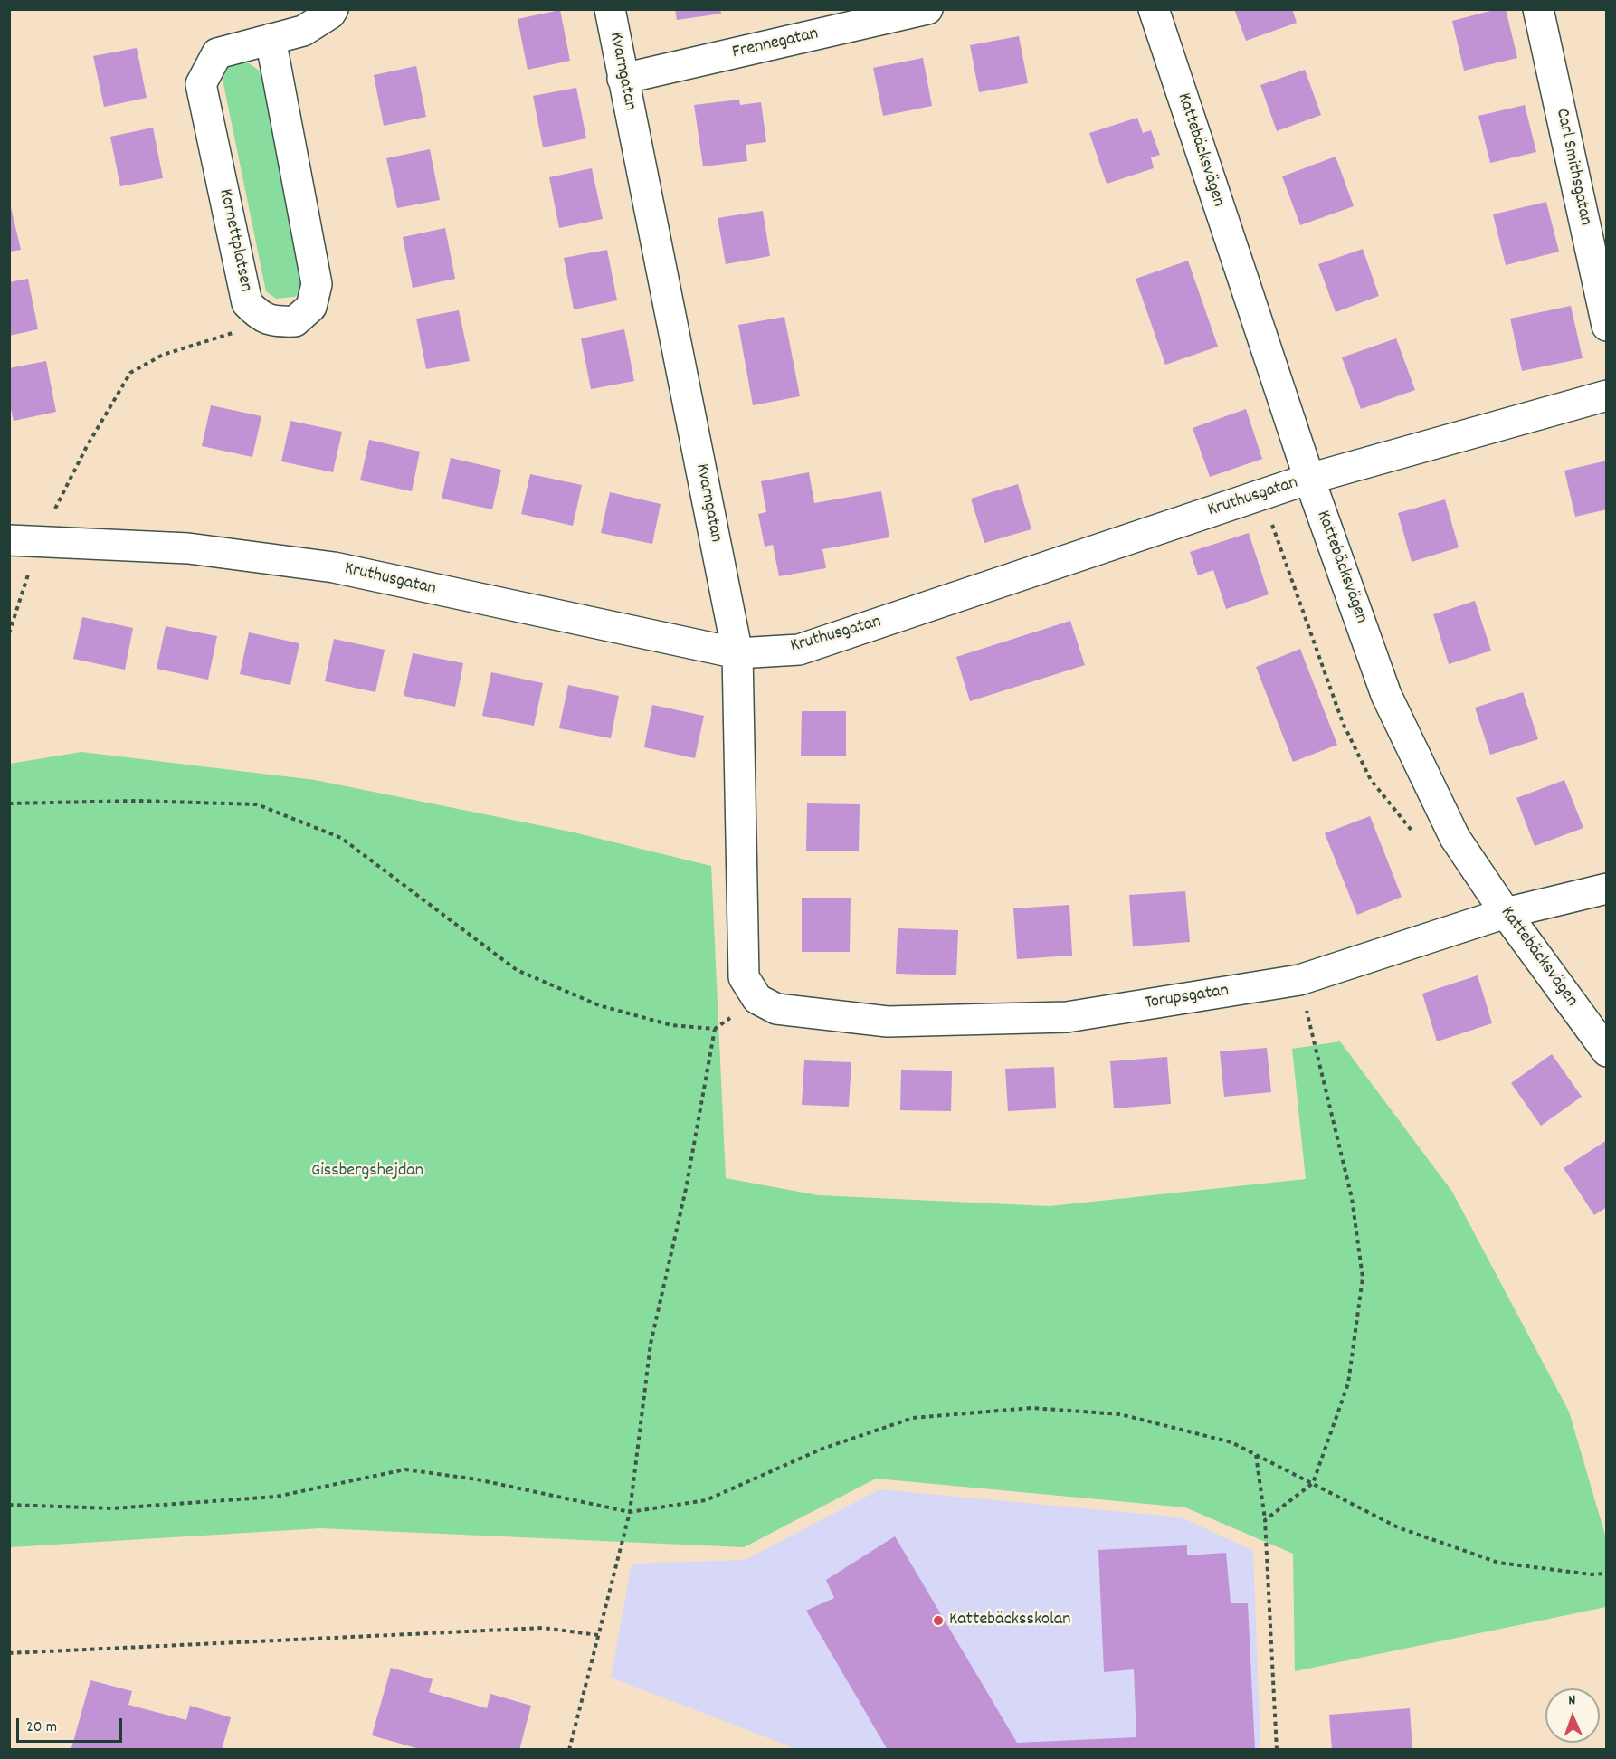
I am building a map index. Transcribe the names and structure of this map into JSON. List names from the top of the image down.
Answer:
{
  "streets": {
    "street": [
      "Frennegatan",
      "Kvarngatan",
      "Kattebäcksvägen",
      "Carl Smithsgatan",
      "Kornettplatsen",
      "Kruthusgatan",
      "Torupsgatan"
    ]
  },
  "crossings": [
    ["Frennegatan", "Kvarngatan"],
    ["Kvarngatan", "Kruthusgatan"],
    ["Kvarngatan", "Torupsgatan"],
    ["Kattebäcksvägen", "Kruthusgatan"],
    ["Kattebäcksvägen", "Torupsgatan"]
  ],
  "parks": ["Gissbergshejdan"],
  "places": ["Kattebäcksskolan"],
  "scale_bar": "20 m",
  "north": "top"
}
